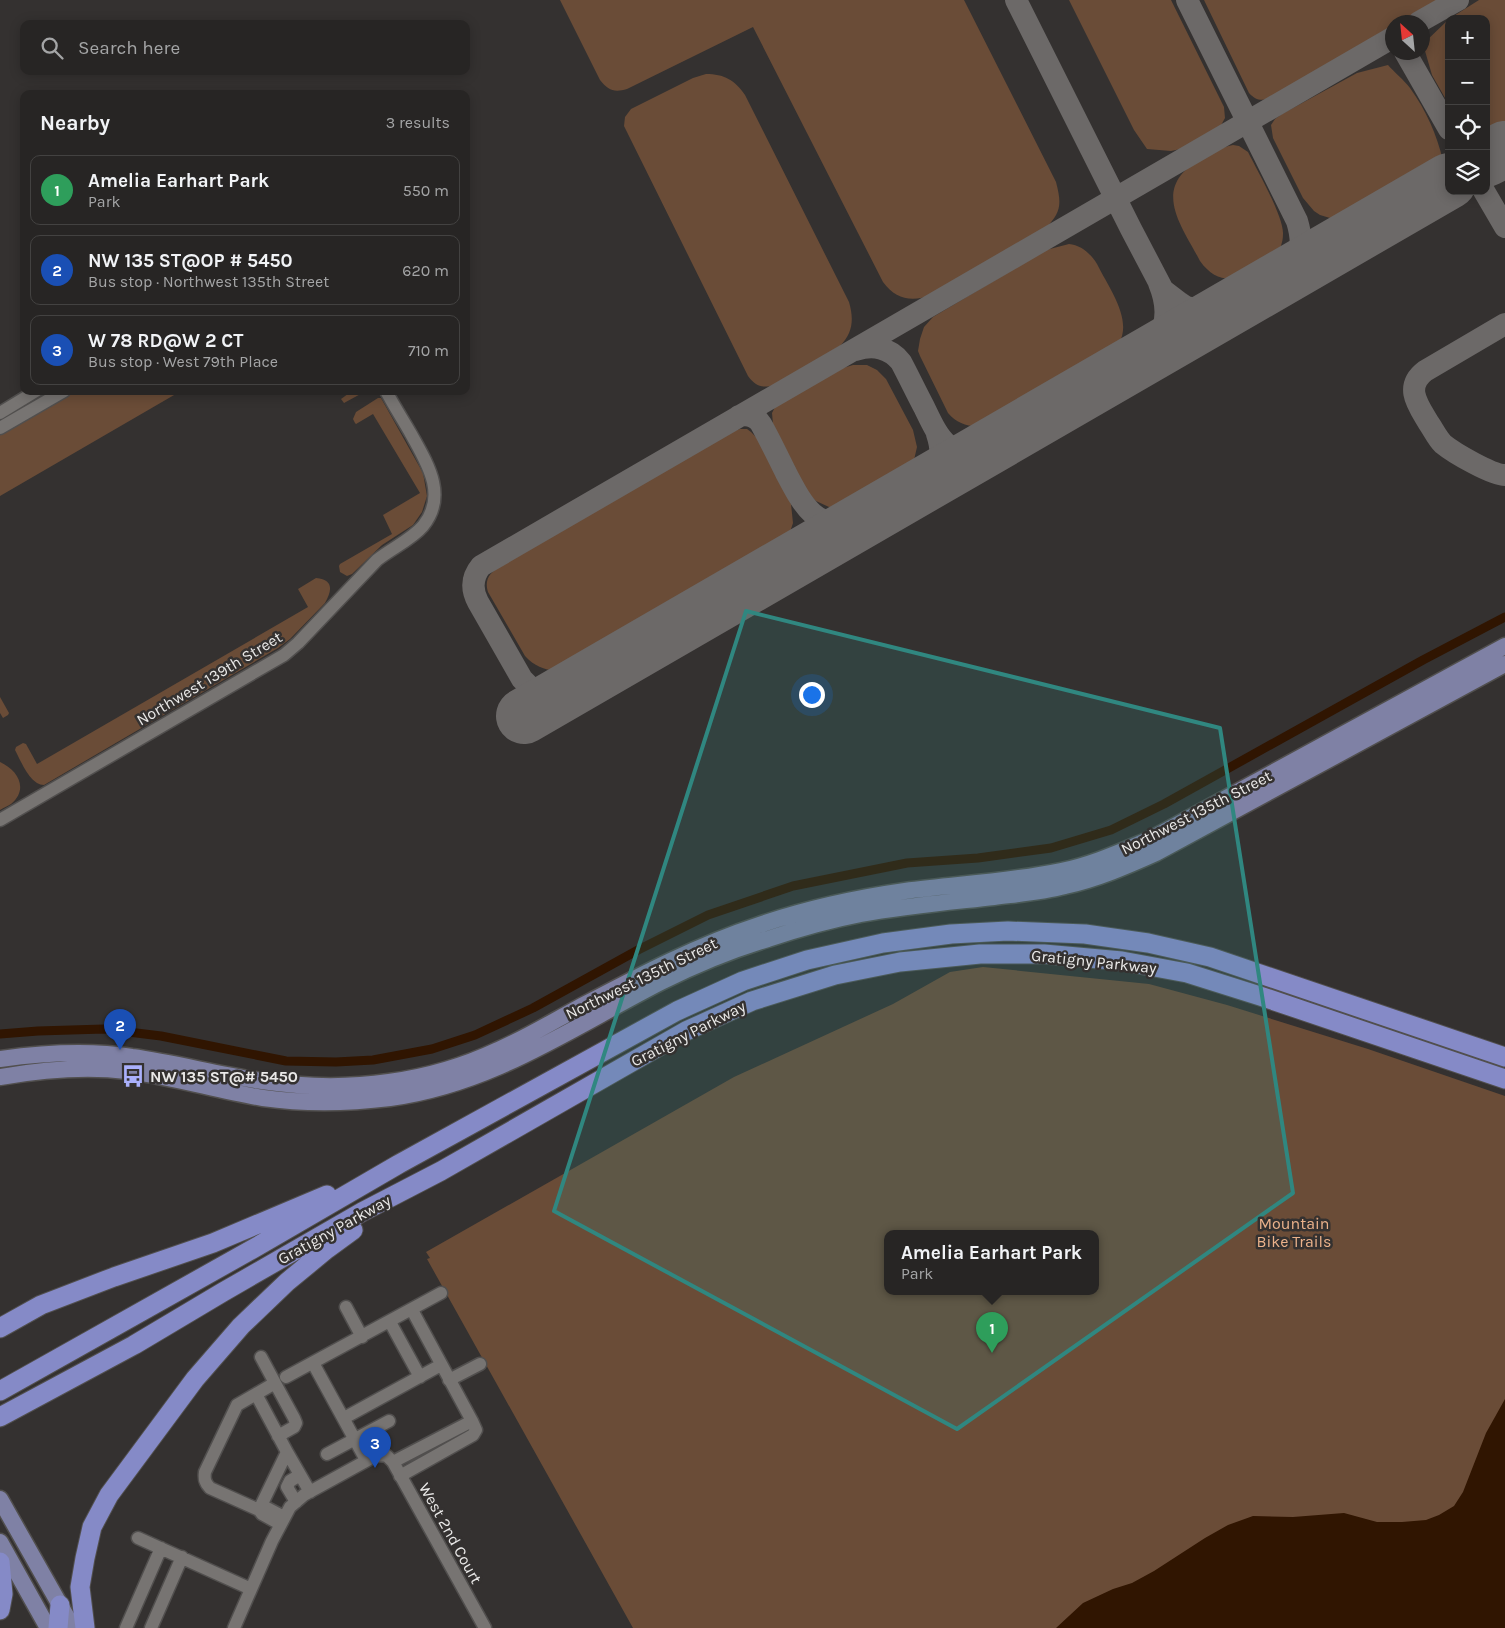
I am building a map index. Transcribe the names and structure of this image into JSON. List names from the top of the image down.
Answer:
{
  "streets": {
    "highway": ["Gratigny Parkway"],
    "main road": ["Northwest 135th Street"],
    "street": ["Northwest 139th Street", "West 2nd Court"]
  },
  "parks": ["Mountain Bike Trails"],
  "places": {
    "bus stop": ["NW 135 ST@# 5450"]
  },
  "north": "top left",
  "page": {
    "map_buttons": ["+", "−"],
    "search": "Search here",
    "heading": ["Nearby", "3 results"],
    "list": [
      {
        "mark": "1",
        "name": "Amelia Earhart Park",
        "note": "Park",
        "value": "550 m"
      },
      {
        "mark": "2",
        "name": "NW 135 ST@OP # 5450",
        "note": "Bus stop · Northwest 135th Street",
        "value": "620 m"
      },
      {
        "mark": "3",
        "name": "W 78 RD@W 2 CT",
        "note": "Bus stop · West 79th Place",
        "value": "710 m"
      }
    ],
    "pins": ["2", "1", "3"],
    "popup": ["Amelia Earhart Park", "Park"]
  }
}
